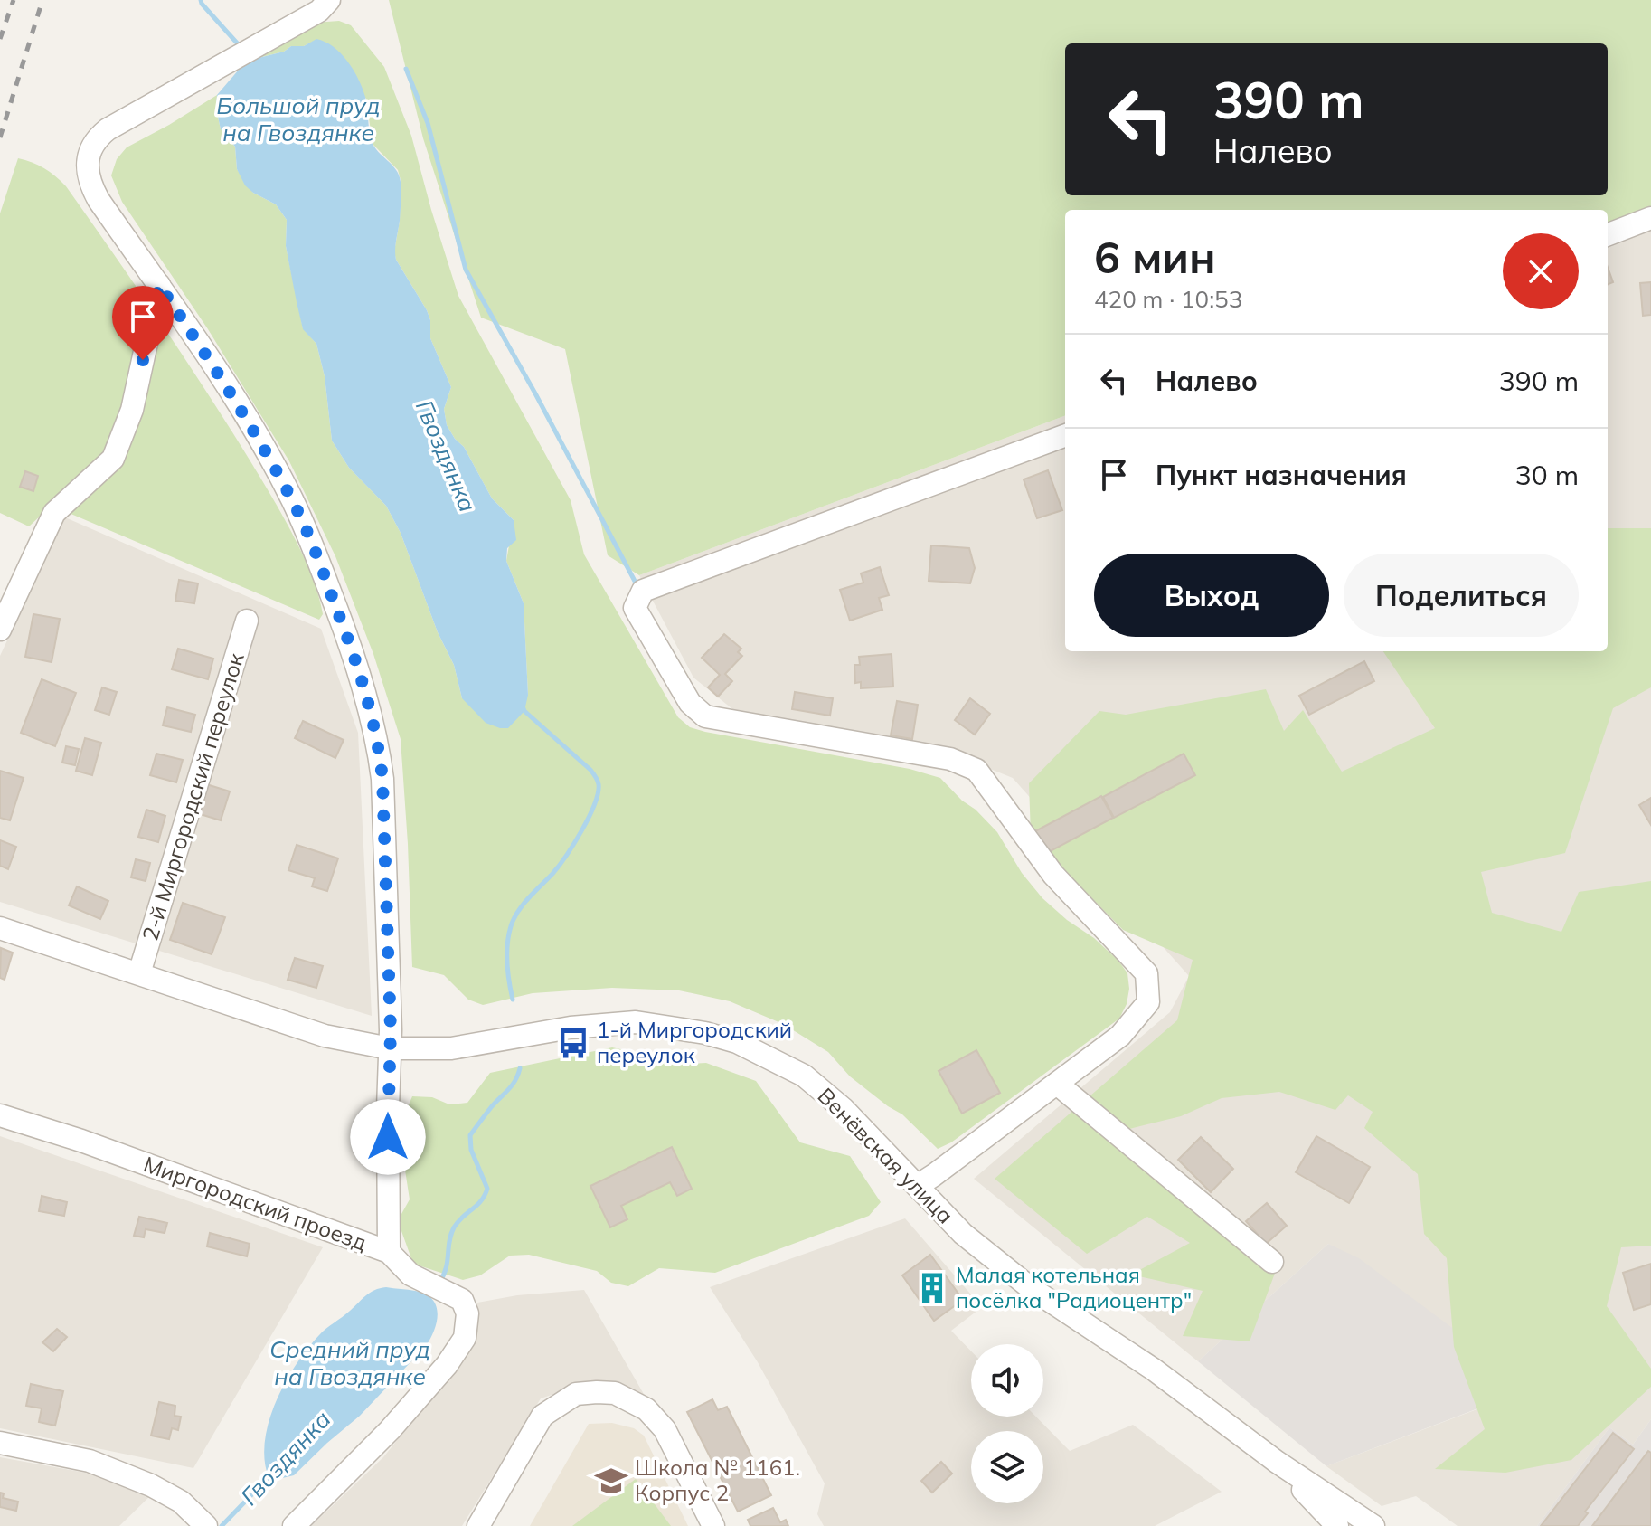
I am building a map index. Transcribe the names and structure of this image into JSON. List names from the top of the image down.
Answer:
{
  "streets": {
    "street": ["2-й Миргородский переулок", "Венёвская улица", "Миргородский проезд"]
  },
  "water": ["Большой пруд на Гвоздянке", "Гвоздянка", "Средний пруд на Гвоздянке"],
  "places": {
    "bus stop": ["1-й Миргородский переулок"],
    "building": ["Малая котельная посёлка \"Радиоцентр\""],
    "school or university": ["Школа № 1161. Корпус 2"]
  },
  "page": {
    "turn": ["390 m", "Налево"],
    "heading": ["6 мин", "420 m · 10:53"],
    "list": [
      {
        "name": "Налево",
        "value": "390 m"
      },
      {
        "name": "Пункт назначения",
        "value": "30 m"
      }
    ],
    "buttons": ["Выход", "Поделиться"]
  }
}
